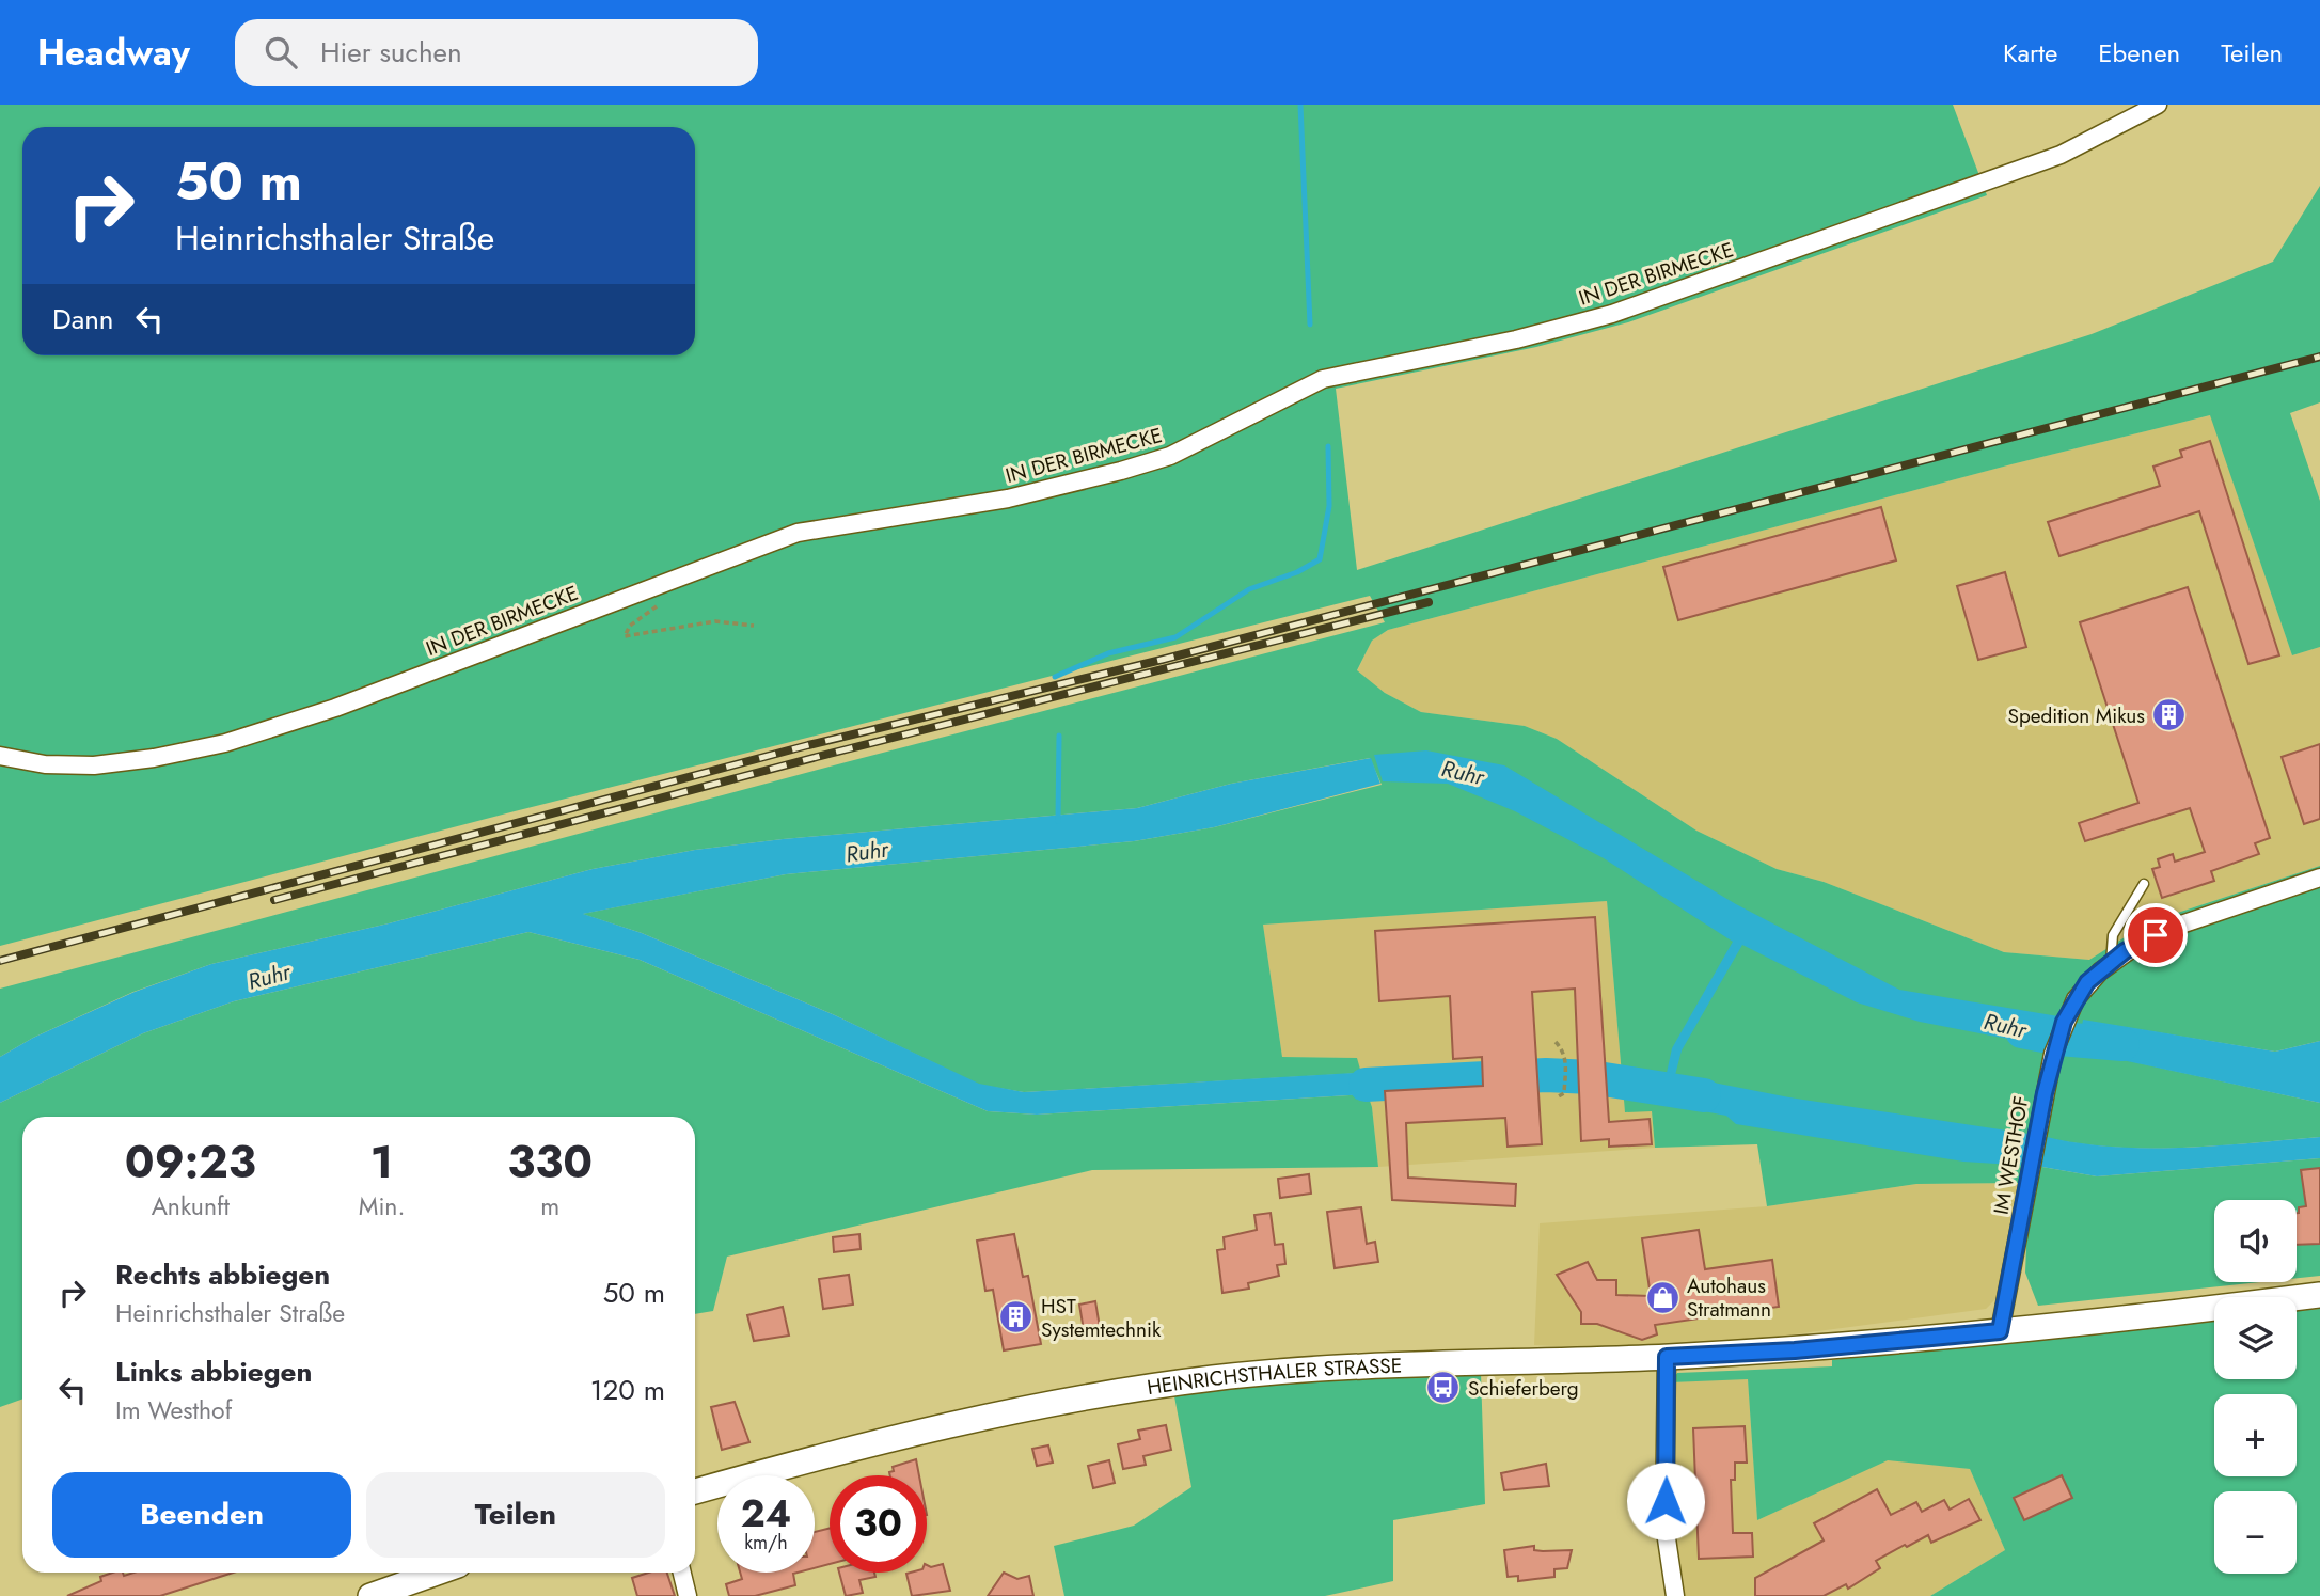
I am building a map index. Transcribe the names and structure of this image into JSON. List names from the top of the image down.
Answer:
{
  "streets": {
    "main road": ["HEINRICHSTHALER STRASSE"],
    "street": ["IN DER BIRMECKE", "IM WESTHOF"]
  },
  "crossings": [
    ["IM WESTHOF", "HEINRICHSTHALER STRASSE"]
  ],
  "water": ["Ruhr"],
  "places": {
    "building": ["Spedition Mikus", "HST Systemtechnik"],
    "shop": ["Autohaus Stratmann"],
    "bus stop": ["Schieferberg"]
  },
  "page": {
    "header": "Headway",
    "search": "Hier suchen",
    "nav": ["Karte", "Ebenen", "Teilen"],
    "turn": ["50 m", "Heinrichsthaler Straße"],
    "then": "Dann",
    "eta": [
      "09:23",
      "Ankunft",
      "1",
      "Min.",
      "330",
      "m"
    ],
    "map_buttons": ["+", "−"],
    "list": [
      {
        "name": "Rechts abbiegen",
        "note": "Heinrichsthaler Straße",
        "value": "50 m"
      },
      {
        "name": "Links abbiegen",
        "note": "Im Westhof",
        "value": "120 m"
      }
    ],
    "buttons": ["Beenden", "Teilen"],
    "speed": "24 km/h",
    "limit": "30"
  }
}
